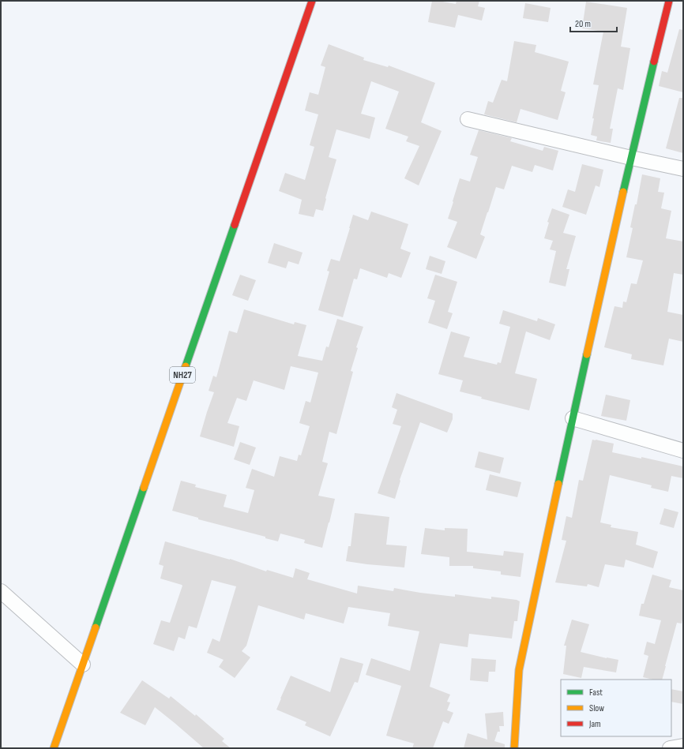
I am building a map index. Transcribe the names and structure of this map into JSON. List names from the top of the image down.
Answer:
{
  "streets": {
    "main road": ["NH27"]
  },
  "legend": ["Fast", "Slow", "Jam"],
  "scale_bar": "20 m"
}
